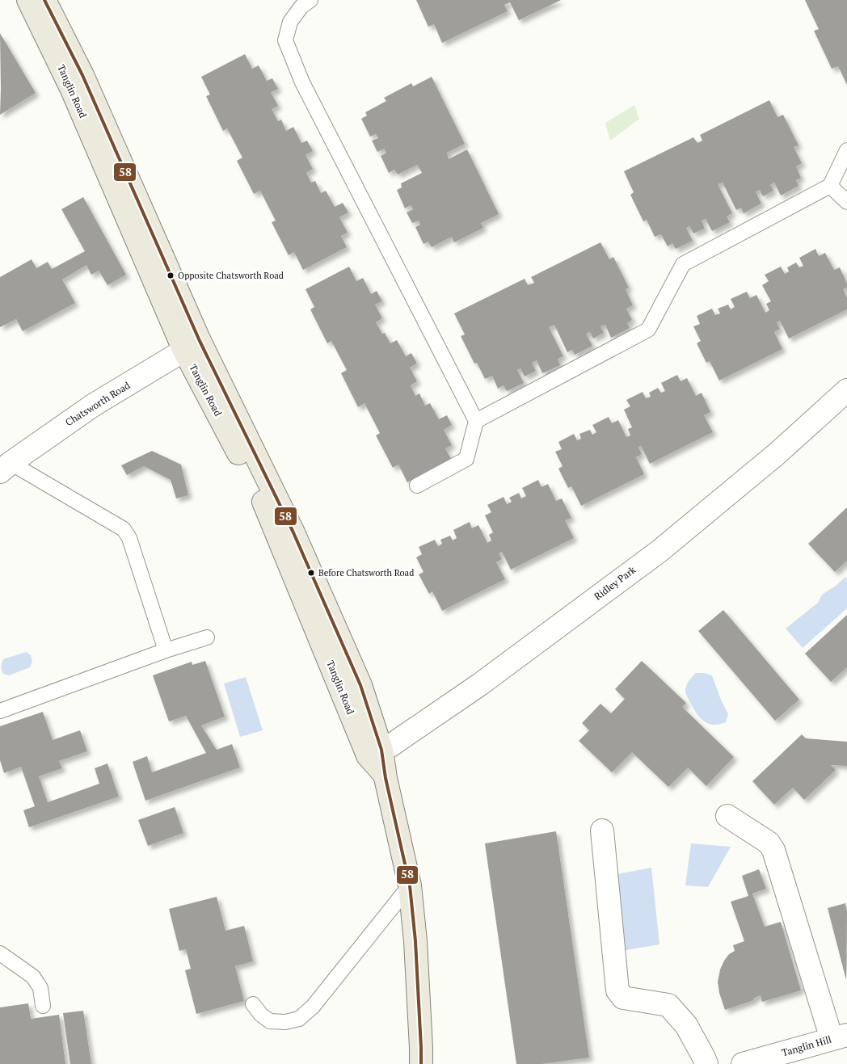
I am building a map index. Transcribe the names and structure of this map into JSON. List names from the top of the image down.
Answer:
{
  "streets": {
    "main road": ["Tanglin Road"],
    "street": ["Chatsworth Road", "Ridley Park", "Tanglin Hill"]
  },
  "crossings": [
    ["Tanglin Road", "Chatsworth Road"],
    ["Tanglin Road", "Ridley Park"]
  ],
  "places": ["Opposite Chatsworth Road", "Before Chatsworth Road"],
  "lines": ["transit line 58"]
}
